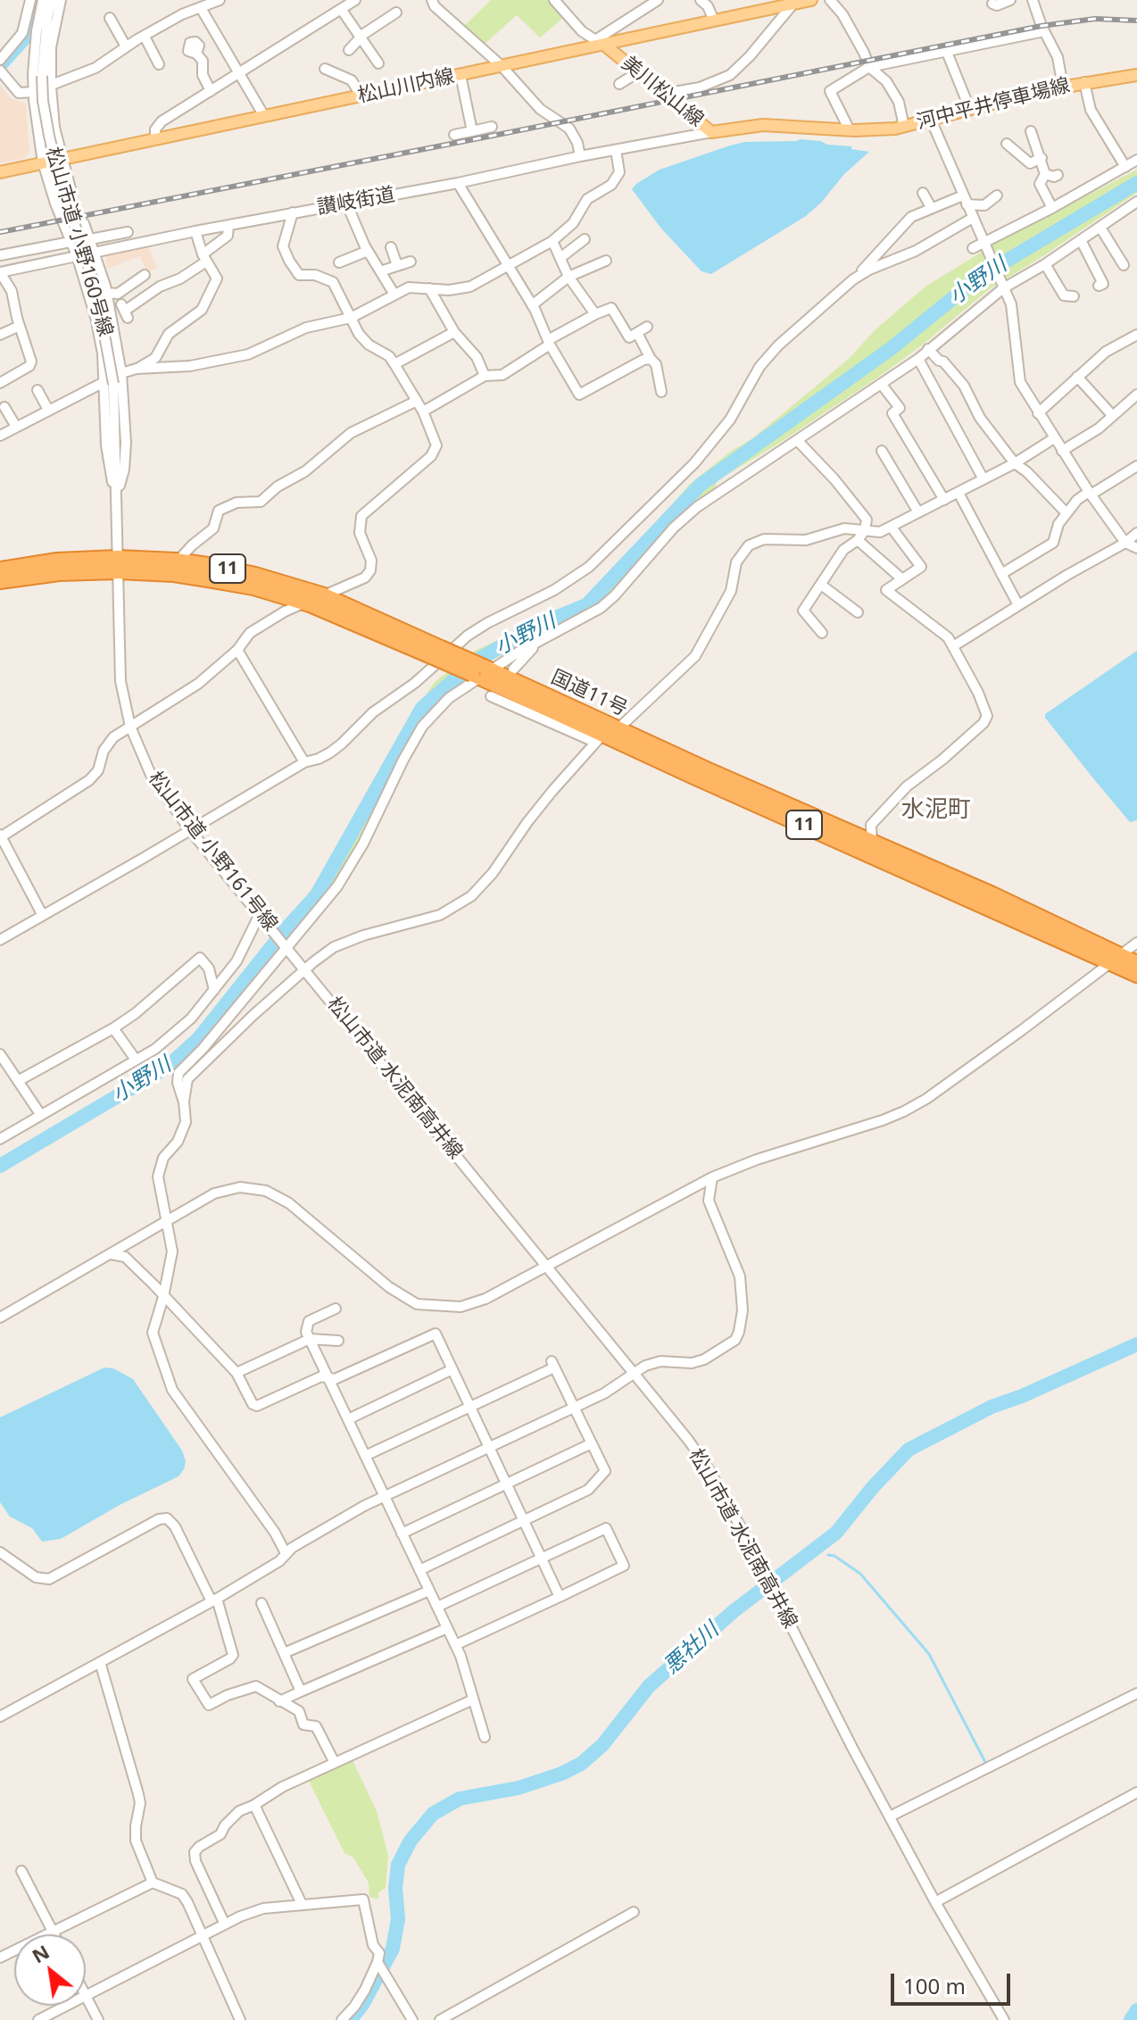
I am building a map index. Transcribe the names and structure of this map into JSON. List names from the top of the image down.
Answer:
{
  "streets": {
    "highway": ["11", "国道11号"],
    "main road": ["松山川内線", "美川松山線", "河中平井停車場線"],
    "street": [
      "讃岐街道",
      "松山市道 小野160号線",
      "松山市道 小野161号線",
      "松山市道 水泥南高井線"
    ]
  },
  "crossings": [
    ["松山川内線", "美川松山線"],
    ["松山川内線", "松山市道 小野160号線"],
    ["美川松山線", "河中平井停車場線"],
    ["美川松山線", "讃岐街道"],
    ["讃岐街道", "松山市道 小野160号線"],
    ["松山市道 小野160号線", "国道11号"],
    ["松山市道 小野160号線", "松山市道 小野161号線"],
    ["国道11号", "松山市道 小野161号線"],
    ["松山市道 小野161号線", "松山市道 水泥南高井線"]
  ],
  "districts": ["水泥町"],
  "water": ["小野川", "悪社川"],
  "scale_bar": "100 m",
  "north": "top left"
}
